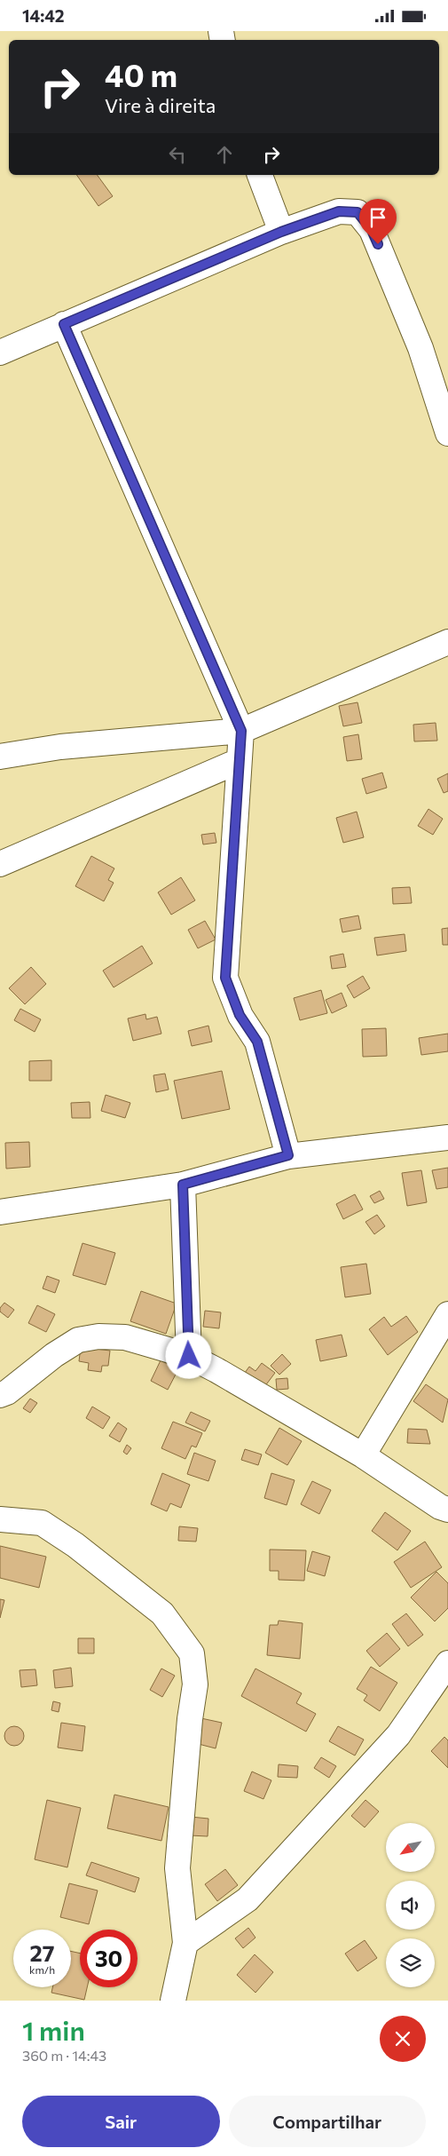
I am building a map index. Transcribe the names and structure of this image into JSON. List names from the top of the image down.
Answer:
{
  "north": "bottom left",
  "page": {
    "status": "14:42",
    "turn": ["40 m", "Vire à direita"],
    "speed": "27 km/h",
    "limit": "30",
    "heading": ["1 min", "360 m · 14:43"],
    "buttons": ["Sair", "Compartilhar"]
  }
}
